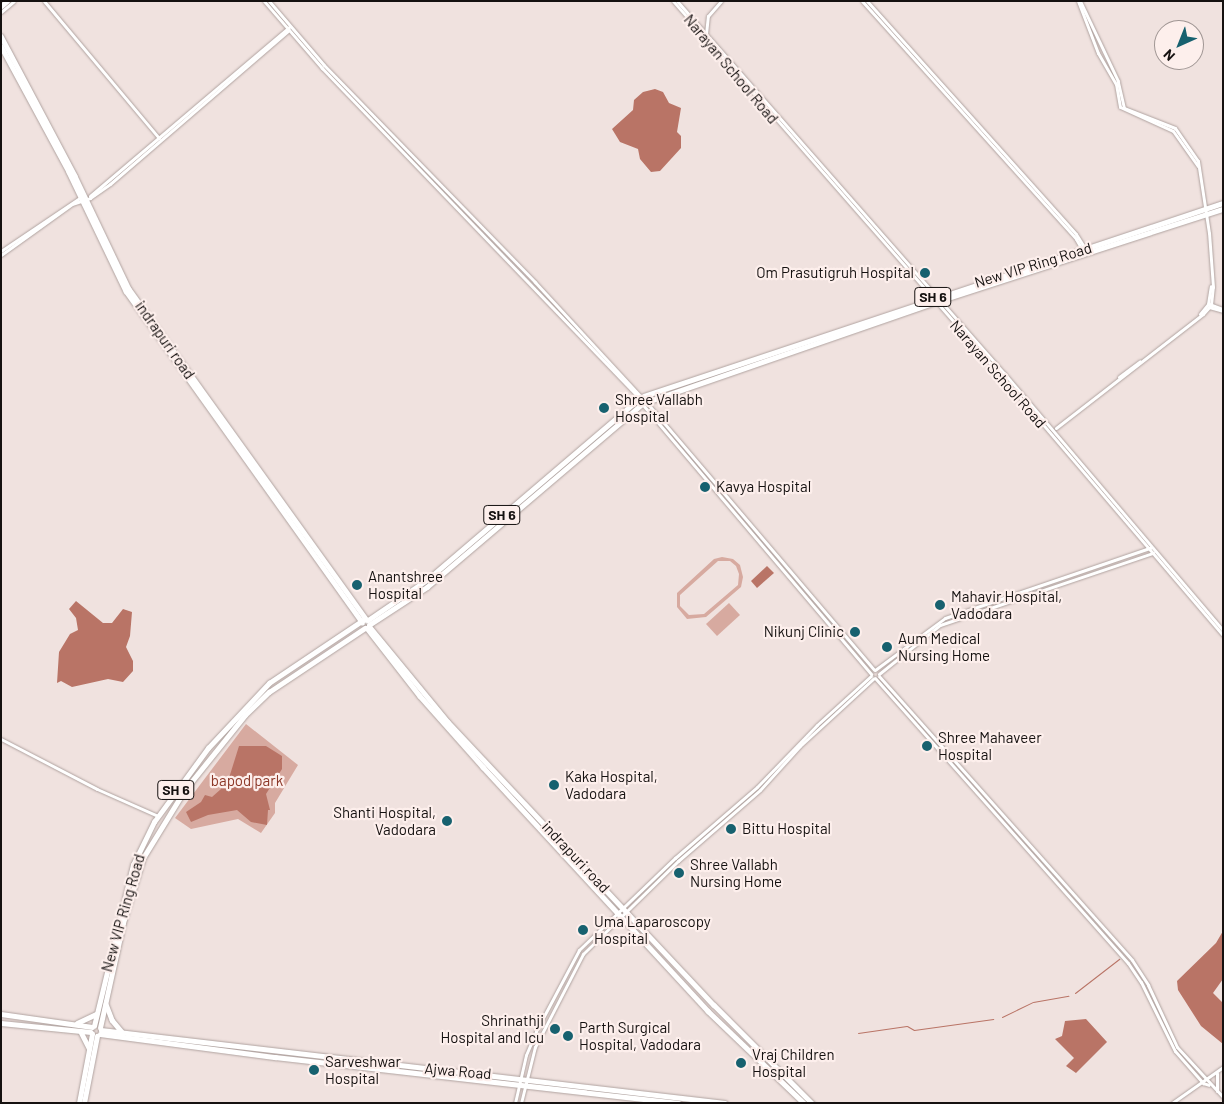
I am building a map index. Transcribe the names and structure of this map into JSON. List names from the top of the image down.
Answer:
{
  "streets": {
    "main road": [
      "New VIP Ring Road",
      "SH 6",
      "indrapuri road",
      "Ajwa Road"
    ],
    "street": ["Narayan School Road"]
  },
  "crossings": [
    ["Narayan School Road", "New VIP Ring Road"],
    ["New VIP Ring Road", "indrapuri road"],
    ["New VIP Ring Road", "Ajwa Road"]
  ],
  "parks": ["bapod park"],
  "places": [
    "Om Prasutigruh Hospital",
    "Shree Vallabh Hospital",
    "Kavya Hospital",
    "Anantshree Hospital",
    "Mahavir Hospital, Vadodara",
    "Nikunj Clinic",
    "Aum Medical Nursing Home",
    "Shree Mahaveer Hospital",
    "Kaka Hospital, Vadodara",
    "Shanti Hospital, Vadodara",
    "Bittu Hospital",
    "Shree Vallabh Nursing Home",
    "Uma Laparoscopy Hospital",
    "Shrinathji Hospital and Icu",
    "Parth Surgical Hospital, Vadodara",
    "Vraj Children Hospital",
    "Sarveshwar Hospital"
  ],
  "north": "bottom left"
}
